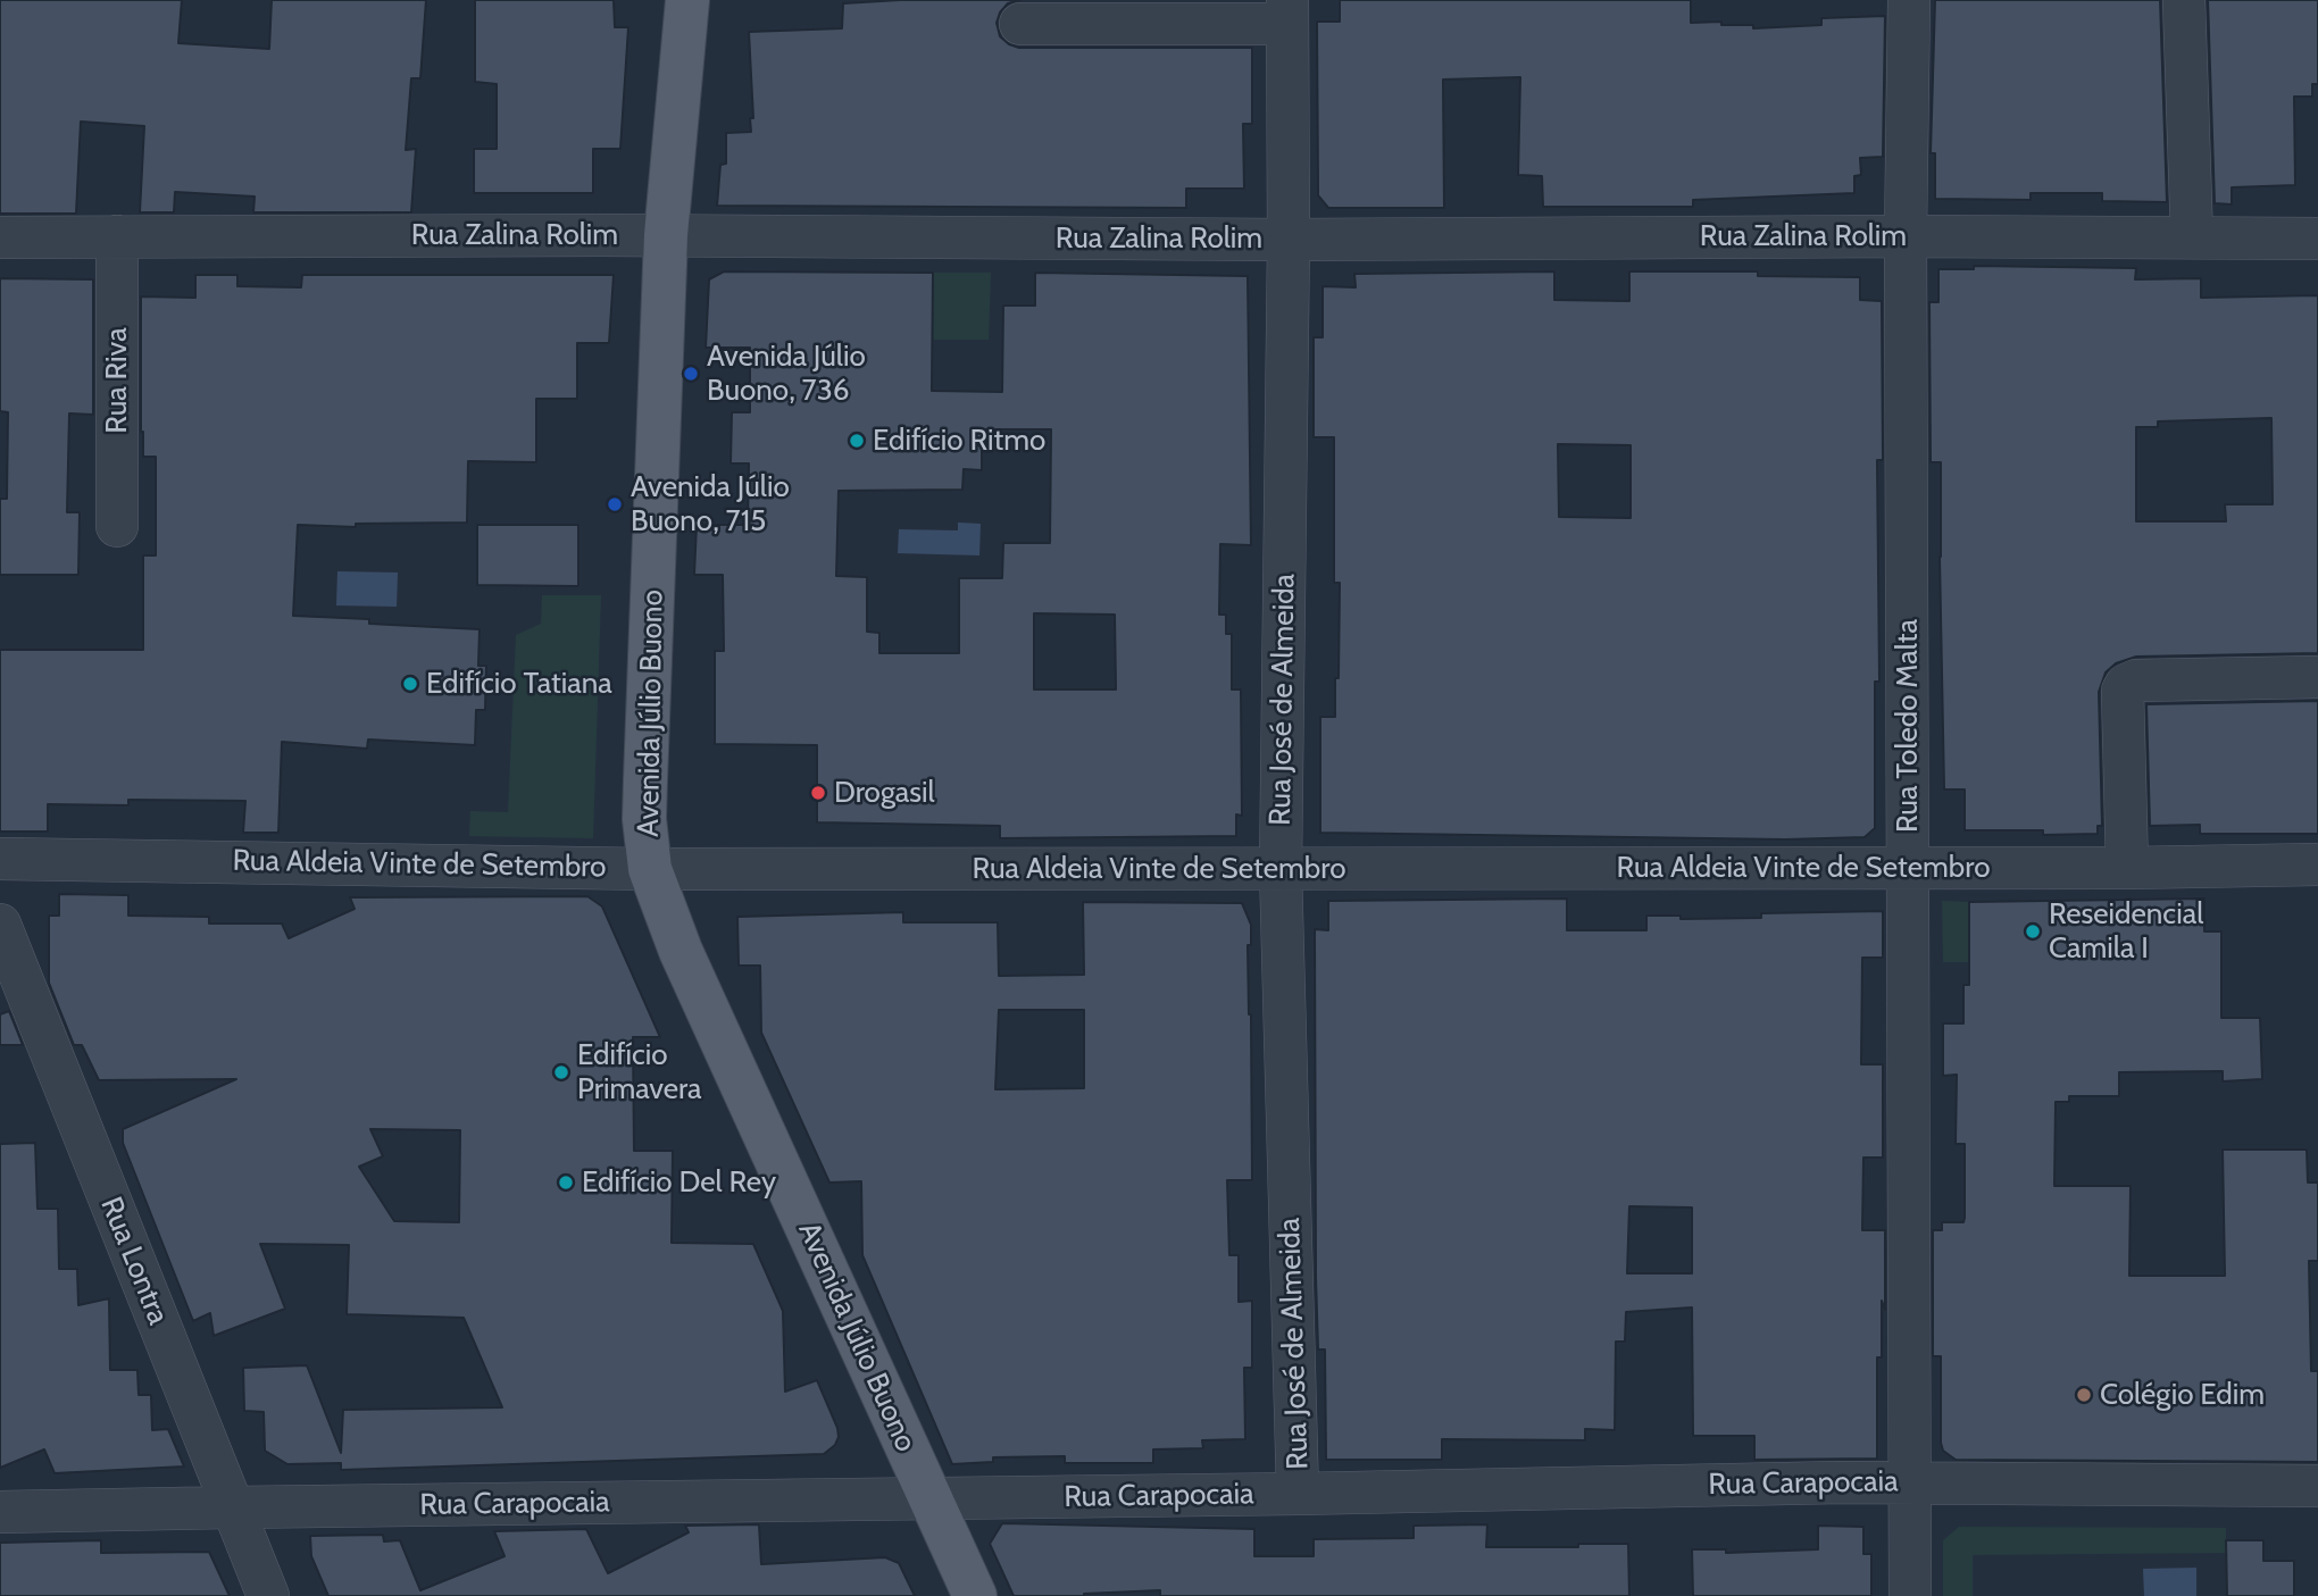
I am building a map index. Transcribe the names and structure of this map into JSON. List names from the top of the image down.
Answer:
{
  "streets": {
    "main road": ["Avenida Júlio Buono"],
    "street": [
      "Rua Zalina Rolim",
      "Rua Riva",
      "Rua José de Almeida",
      "Rua Toledo Malta",
      "Rua Aldeia Vinte de Setembro",
      "Rua Lontra",
      "Rua Carapocaia"
    ]
  },
  "crossings": [
    ["Rua Zalina Rolim", "Rua Riva"],
    ["Rua Zalina Rolim", "Rua José de Almeida"],
    ["Rua Zalina Rolim", "Avenida Júlio Buono"],
    ["Rua Zalina Rolim", "Rua Toledo Malta"],
    ["Rua José de Almeida", "Rua Aldeia Vinte de Setembro"],
    ["Rua José de Almeida", "Rua Carapocaia"],
    ["Avenida Júlio Buono", "Rua Aldeia Vinte de Setembro"],
    ["Avenida Júlio Buono", "Rua Carapocaia"],
    ["Rua Toledo Malta", "Rua Aldeia Vinte de Setembro"],
    ["Rua Toledo Malta", "Rua Carapocaia"],
    ["Rua Lontra", "Rua Carapocaia"]
  ],
  "places": [
    "Avenida Júlio Buono, 736",
    "Edifício Ritmo",
    "Avenida Júlio Buono, 715",
    "Edifício Tatiana",
    "Drogasil",
    "Reseidencial Camila I",
    "Edifício Primavera",
    "Edifício Del Rey",
    "Colégio Edim"
  ]
}
